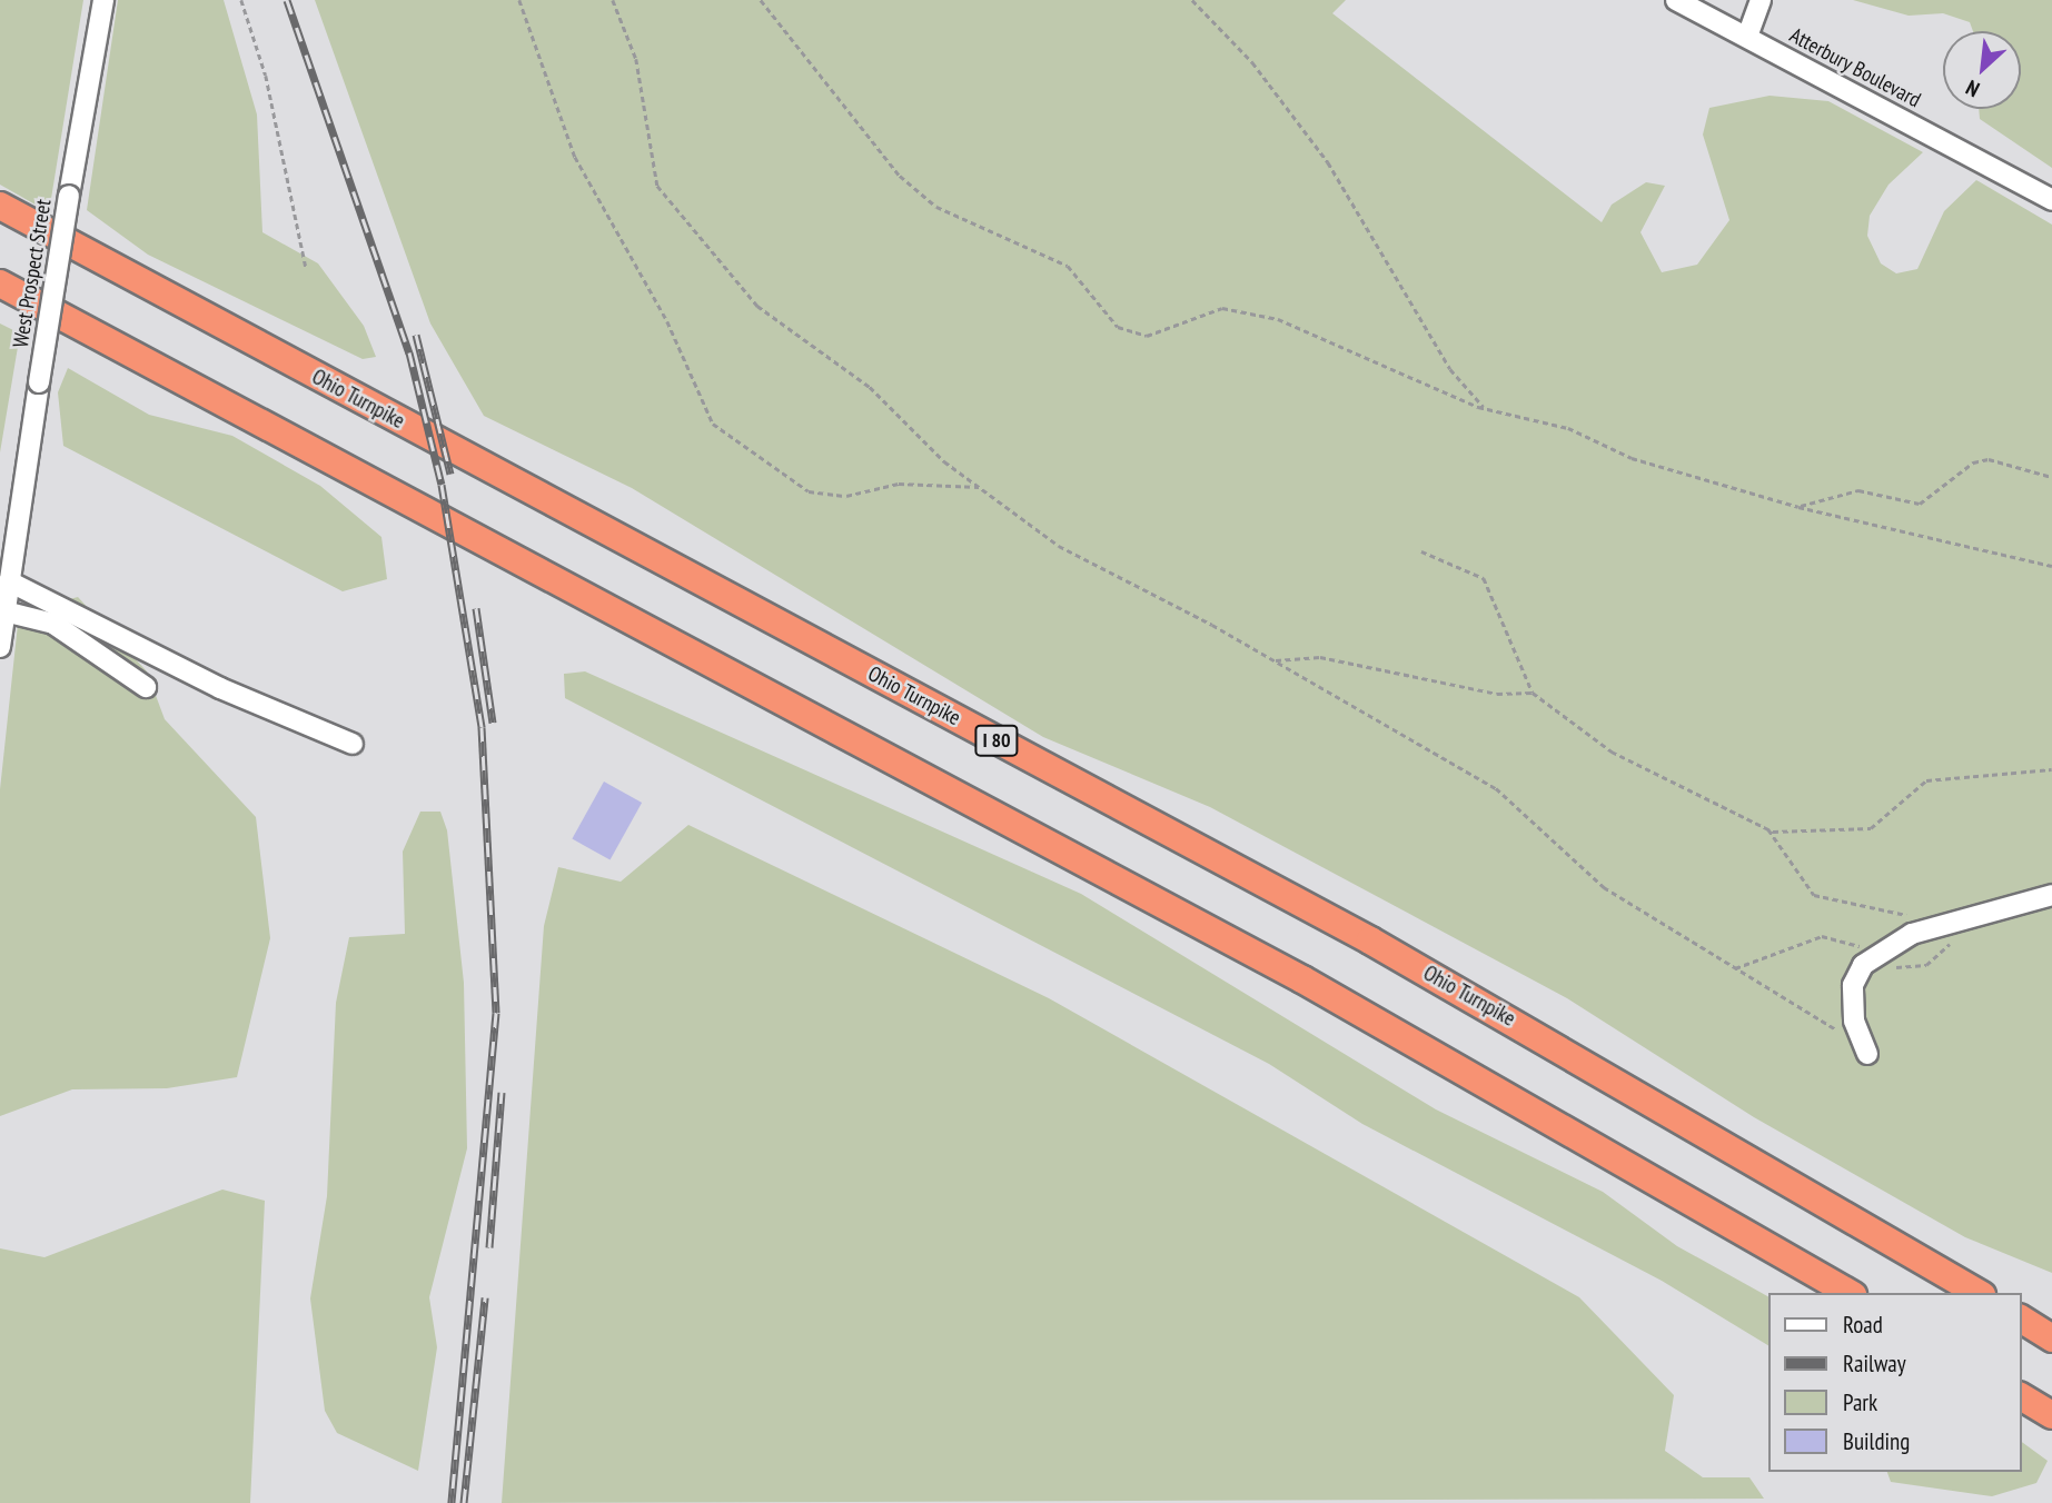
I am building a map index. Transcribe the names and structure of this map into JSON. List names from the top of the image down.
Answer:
{
  "streets": {
    "highway": ["Ohio Turnpike", "I 80"],
    "street": ["Atterbury Boulevard", "West Prospect Street"]
  },
  "legend": [
    "Road",
    "Railway",
    "Park",
    "Building"
  ],
  "north": "bottom left"
}
